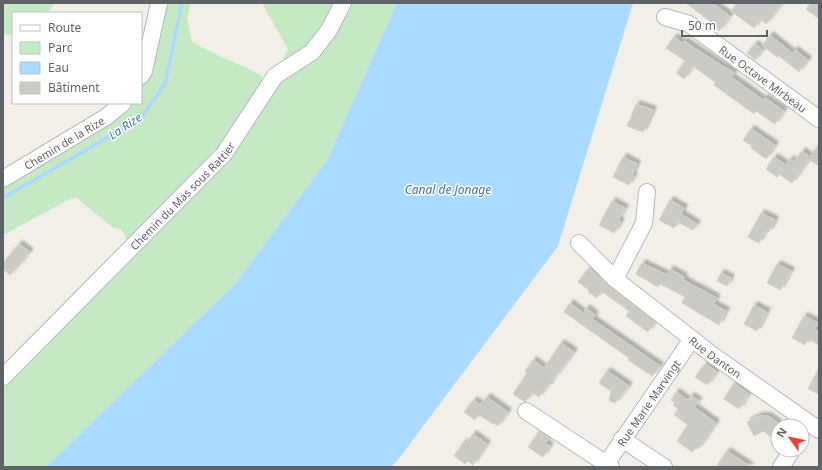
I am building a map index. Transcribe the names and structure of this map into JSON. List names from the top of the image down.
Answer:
{
  "streets": {
    "street": [
      "Rue Octave Mirbeau",
      "Chemin de la Rize",
      "Chemin du Mas sous Rattier",
      "Rue Danton",
      "Rue Marie Marvingt"
    ]
  },
  "crossings": [
    ["Rue Danton", "Rue Marie Marvingt"]
  ],
  "water": ["La Rize", "Canal de Jonage"],
  "legend": [
    "Route",
    "Parc",
    "Eau",
    "Bâtiment"
  ],
  "scale_bar": "50 m",
  "north": "top left"
}
